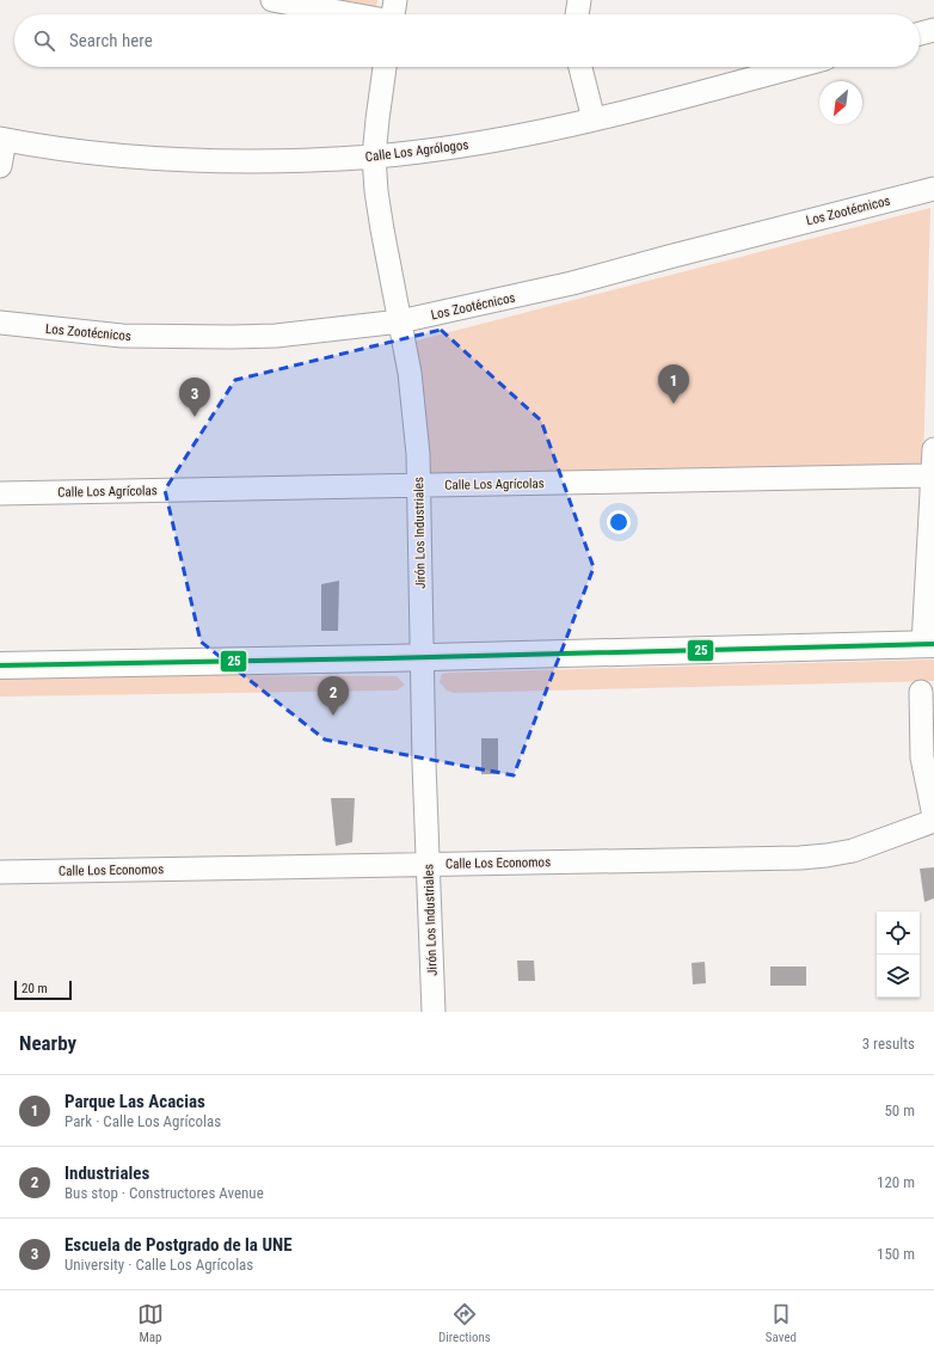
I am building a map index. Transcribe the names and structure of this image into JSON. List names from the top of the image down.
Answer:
{
  "streets": {
    "street": [
      "Calle Los Agrólogos",
      "Los Zootécnicos",
      "Calle Los Agrícolas",
      "Jirón Los Industriales",
      "Calle Los Economos"
    ]
  },
  "crossings": [
    ["Calle Los Agrólogos", "Jirón Los Industriales"],
    ["Los Zootécnicos", "Jirón Los Industriales"],
    ["Calle Los Agrícolas", "Jirón Los Industriales"],
    ["Jirón Los Industriales", "Calle Los Economos"]
  ],
  "lines": ["transit line 25"],
  "scale_bar": "20 m",
  "north": "bottom left",
  "page": {
    "search": "Search here",
    "pins": ["1", "3", "2"],
    "scale": "20 m",
    "heading": ["Nearby", "3 results"],
    "list": [
      {
        "mark": "1",
        "name": "Parque Las Acacias",
        "note": "Park · Calle Los Agrícolas",
        "value": "50 m"
      },
      {
        "mark": "2",
        "name": "Industriales",
        "note": "Bus stop · Constructores Avenue",
        "value": "120 m"
      },
      {
        "mark": "3",
        "name": "Escuela de Postgrado de la UNE",
        "note": "University · Calle Los Agrícolas",
        "value": "150 m"
      }
    ],
    "nav": ["Map", "Directions", "Saved"]
  }
}
